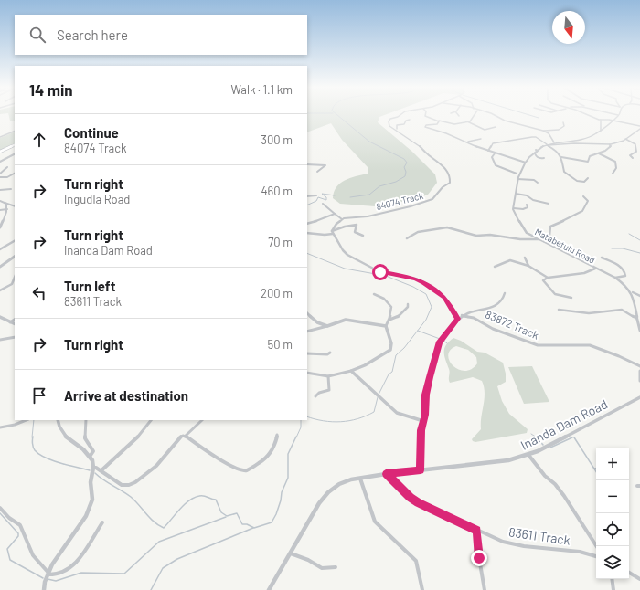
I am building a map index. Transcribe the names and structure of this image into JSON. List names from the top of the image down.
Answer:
{
  "streets": {
    "street": [
      "84074 Track",
      "Matabetulu Road",
      "83872 Track",
      "Inanda Dam Road",
      "83611 Track"
    ]
  },
  "crossings": [
    ["Inanda Dam Road", "83611 Track"]
  ],
  "north": "bottom",
  "page": {
    "search": "Search here",
    "heading": ["14 min", "Walk · 1.1 km"],
    "list": [
      ["Continue", "84074 Track", "300 m"],
      ["Turn right", "Ingudla Road", "460 m"],
      ["Turn right", "Inanda Dam Road", "70 m"],
      ["Turn left", "83611 Track", "200 m"],
      ["Turn right", "50 m"],
      "Arrive at destination"
    ],
    "map_buttons": ["+", "−"]
  }
}
